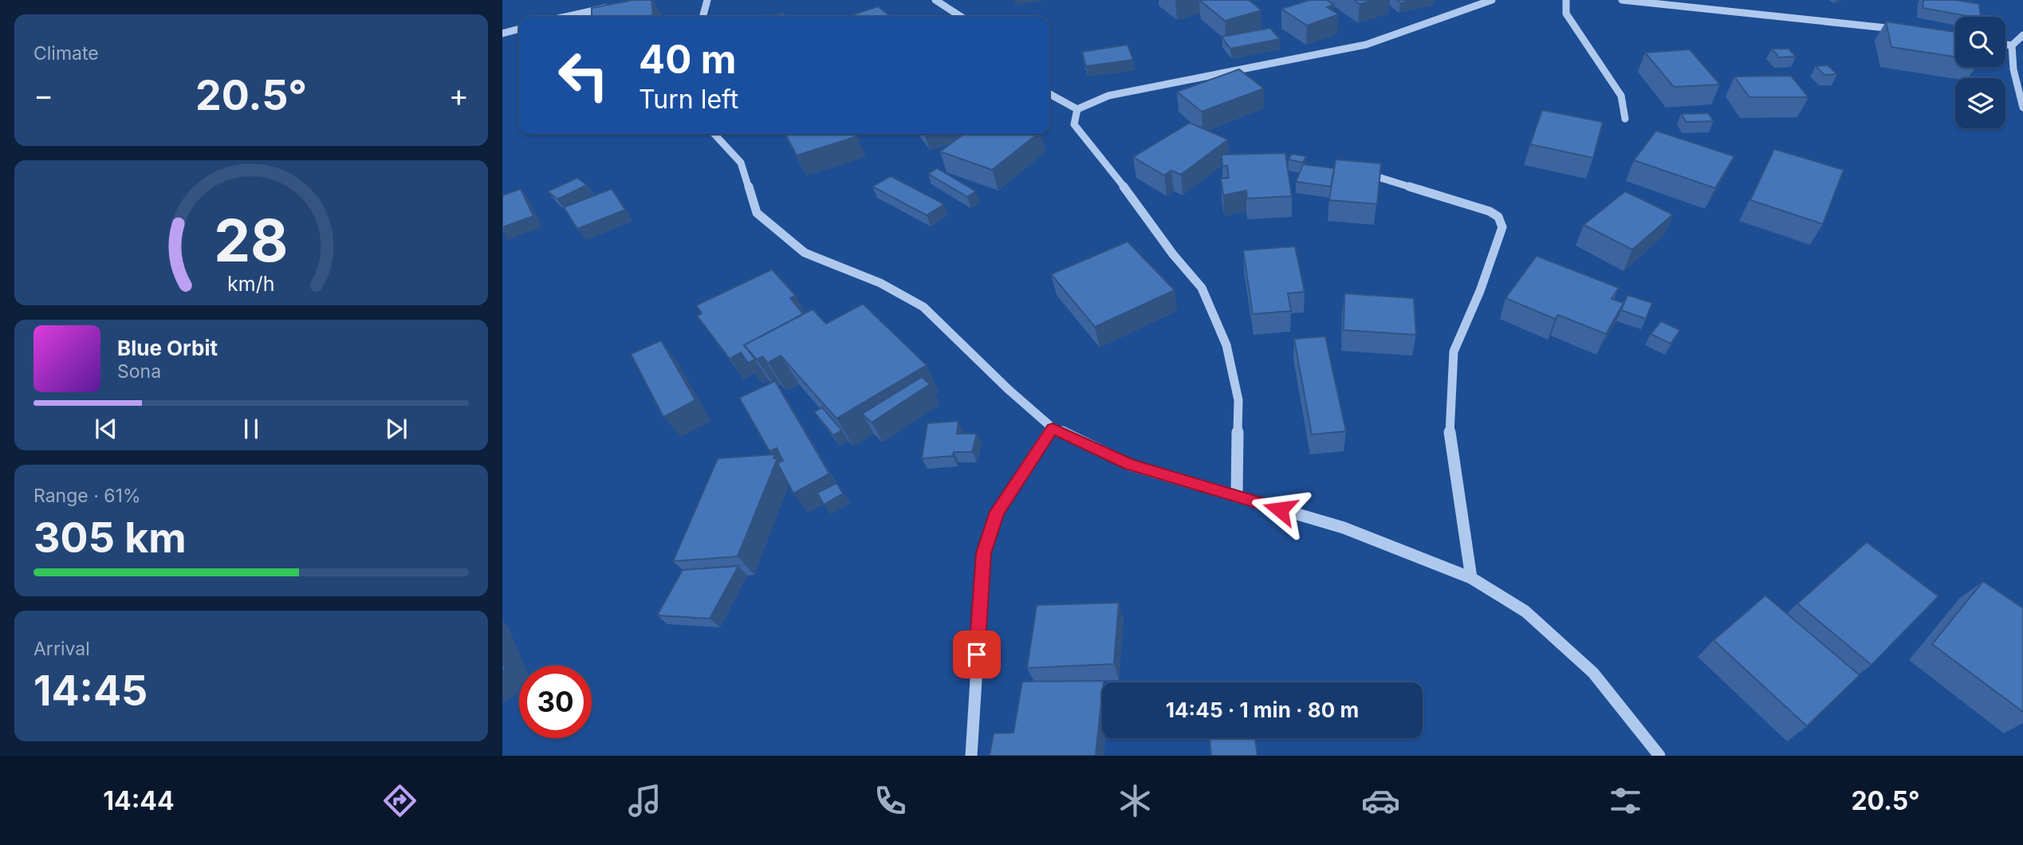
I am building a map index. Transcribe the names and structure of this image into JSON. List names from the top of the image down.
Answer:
{
  "page": {
    "tile": [
      "Climate",
      ["Range · 61%", "305 km"],
      ["Arrival", "14:45"]
    ],
    "turn": ["40 m", "Turn left"],
    "heat": ["−", "20.5°", "+"],
    "song": ["Blue Orbit", "Sona"],
    "limit": "30",
    "trip": "14:45 · 1 min · 80 m",
    "tabs": ["14:44", "20.5°"],
    "gauge": ["28", "km/h"]
  }
}
